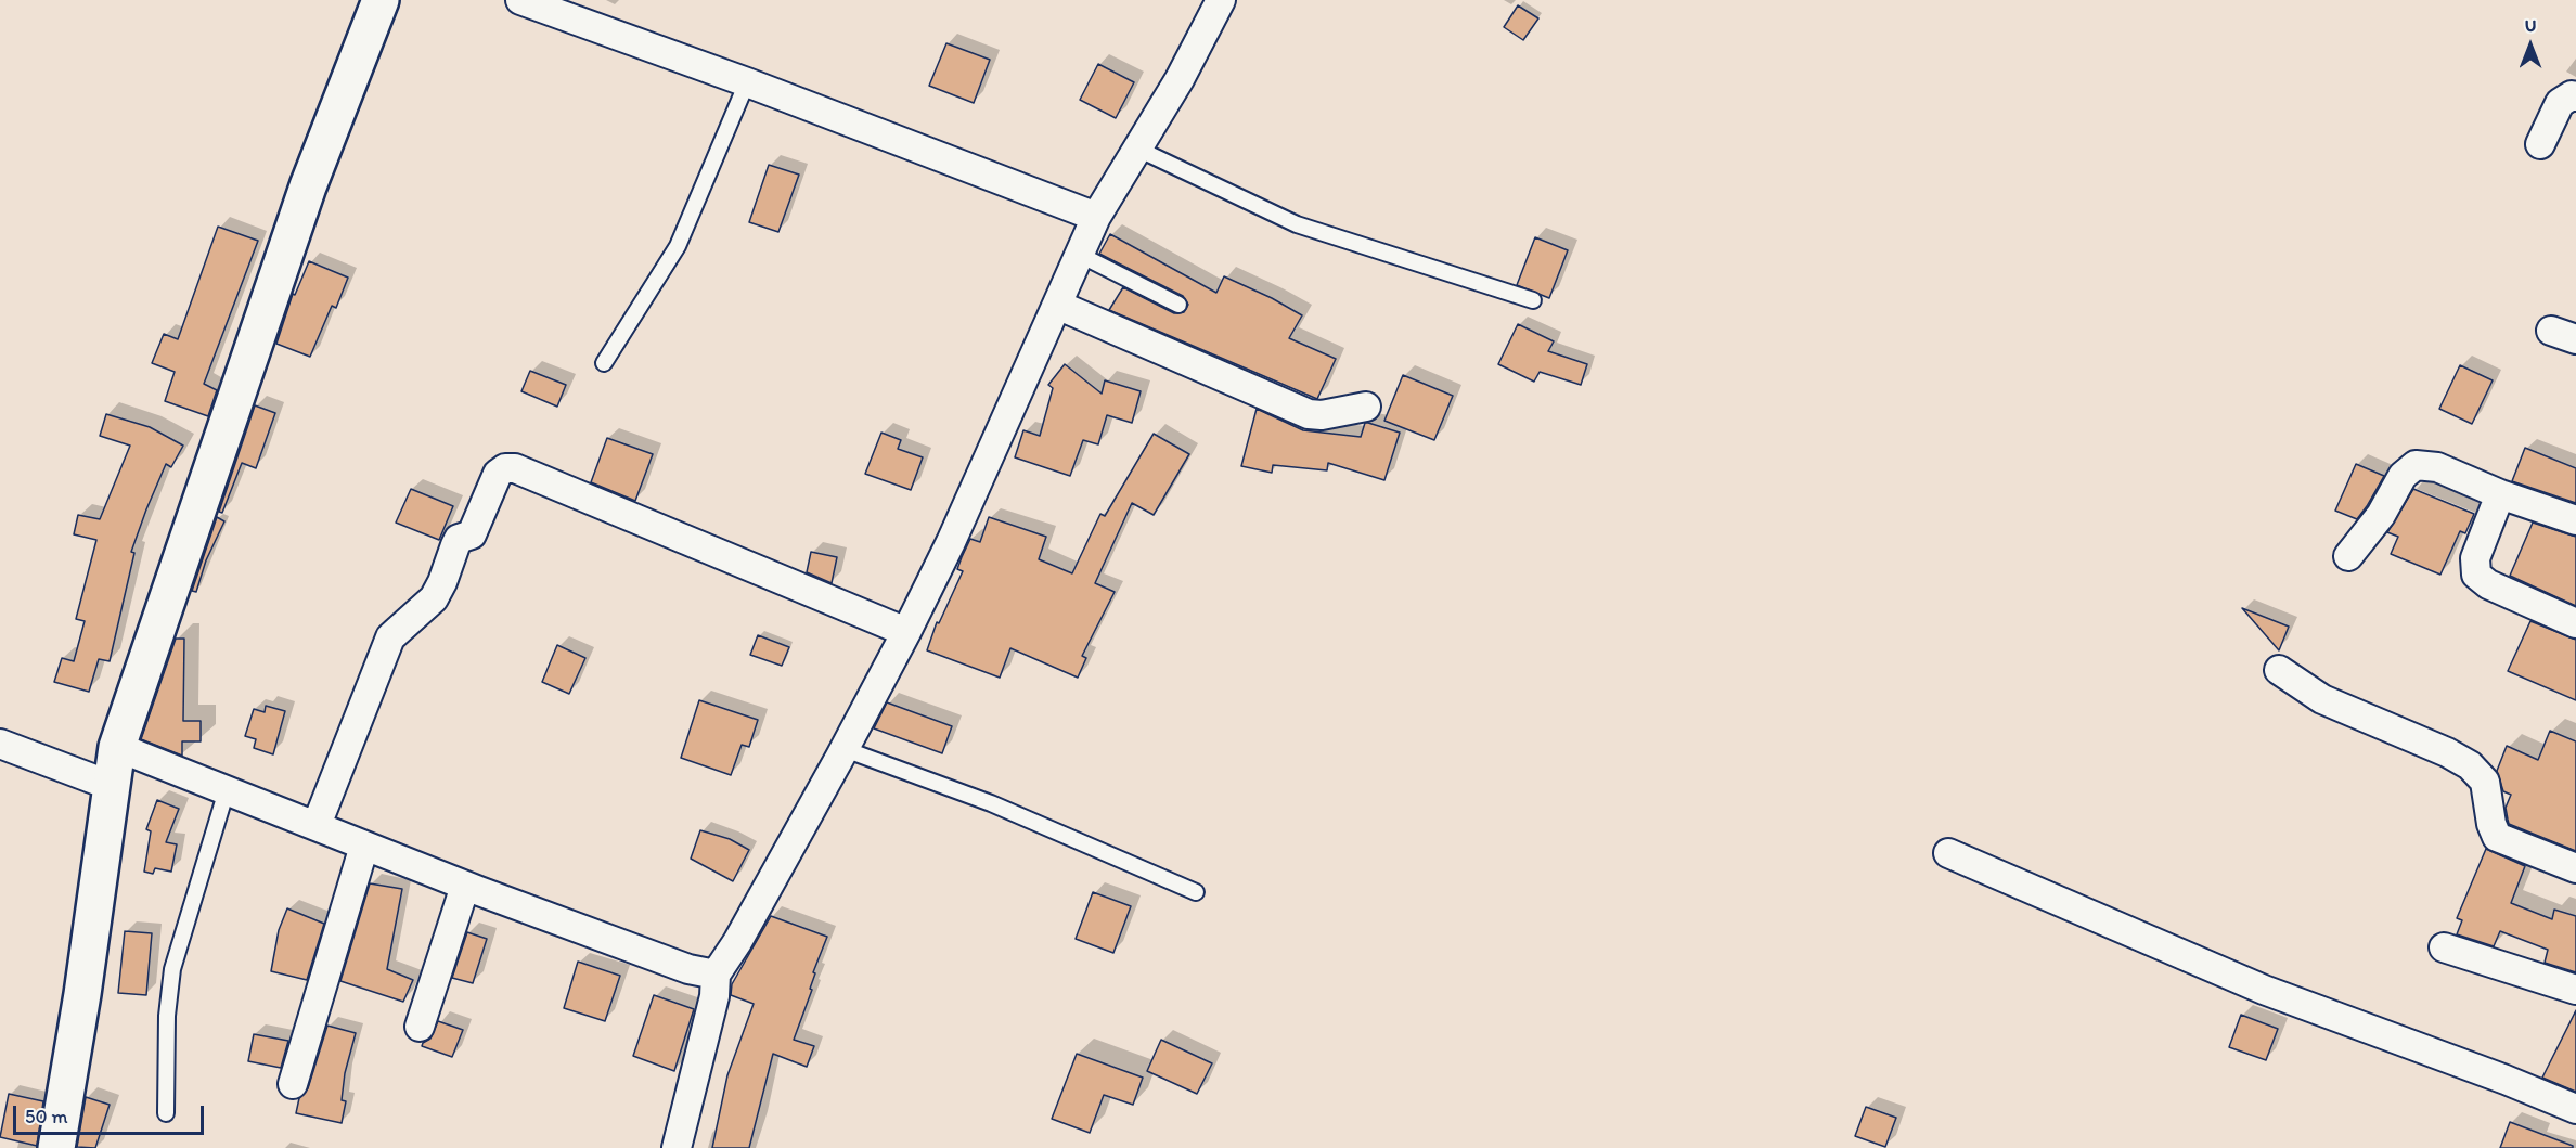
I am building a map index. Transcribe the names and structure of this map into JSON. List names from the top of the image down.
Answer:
{
  "scale_bar": "50 m",
  "north": "top"
}
